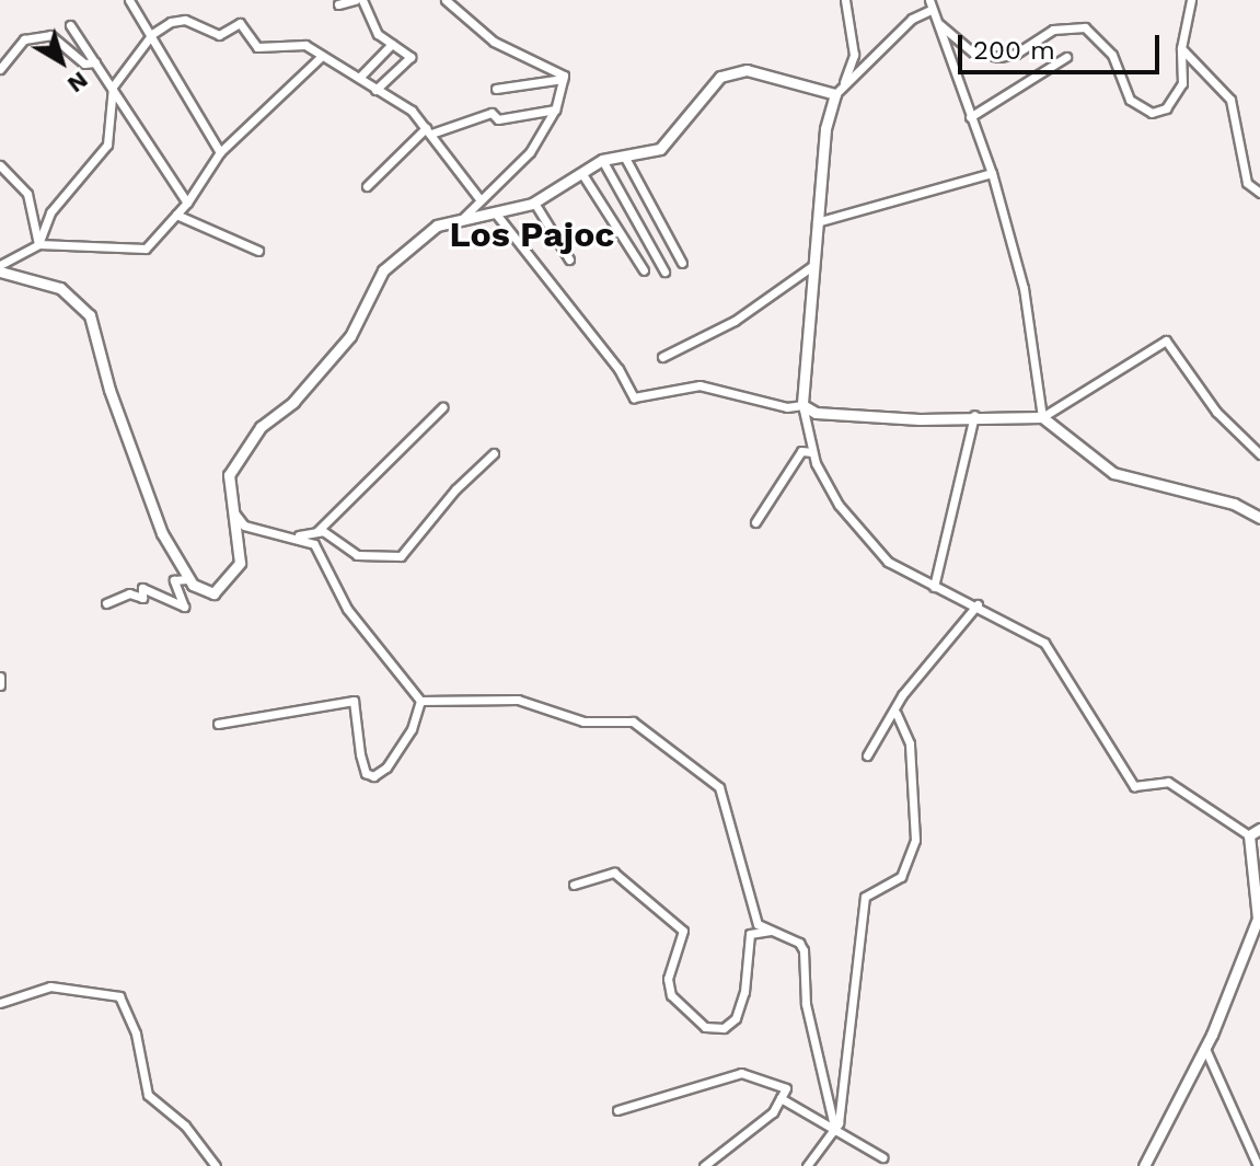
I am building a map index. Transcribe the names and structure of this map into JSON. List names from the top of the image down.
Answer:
{
  "districts": ["Los Pajoc"],
  "scale_bar": "200 m",
  "north": "bottom right"
}
